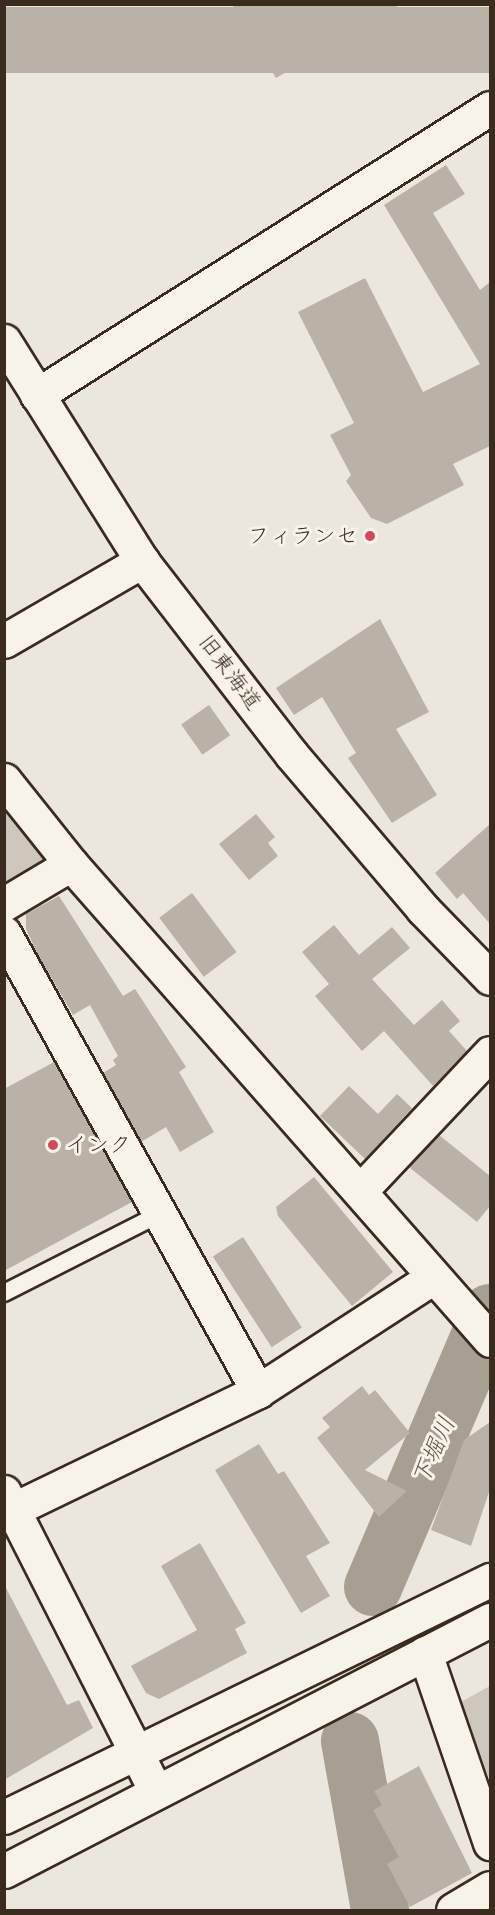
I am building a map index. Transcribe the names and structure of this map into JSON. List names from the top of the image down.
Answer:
{
  "streets": {
    "street": ["旧東海道"]
  },
  "water": ["下堀川"],
  "places": ["フィランセ", "インク"]
}
